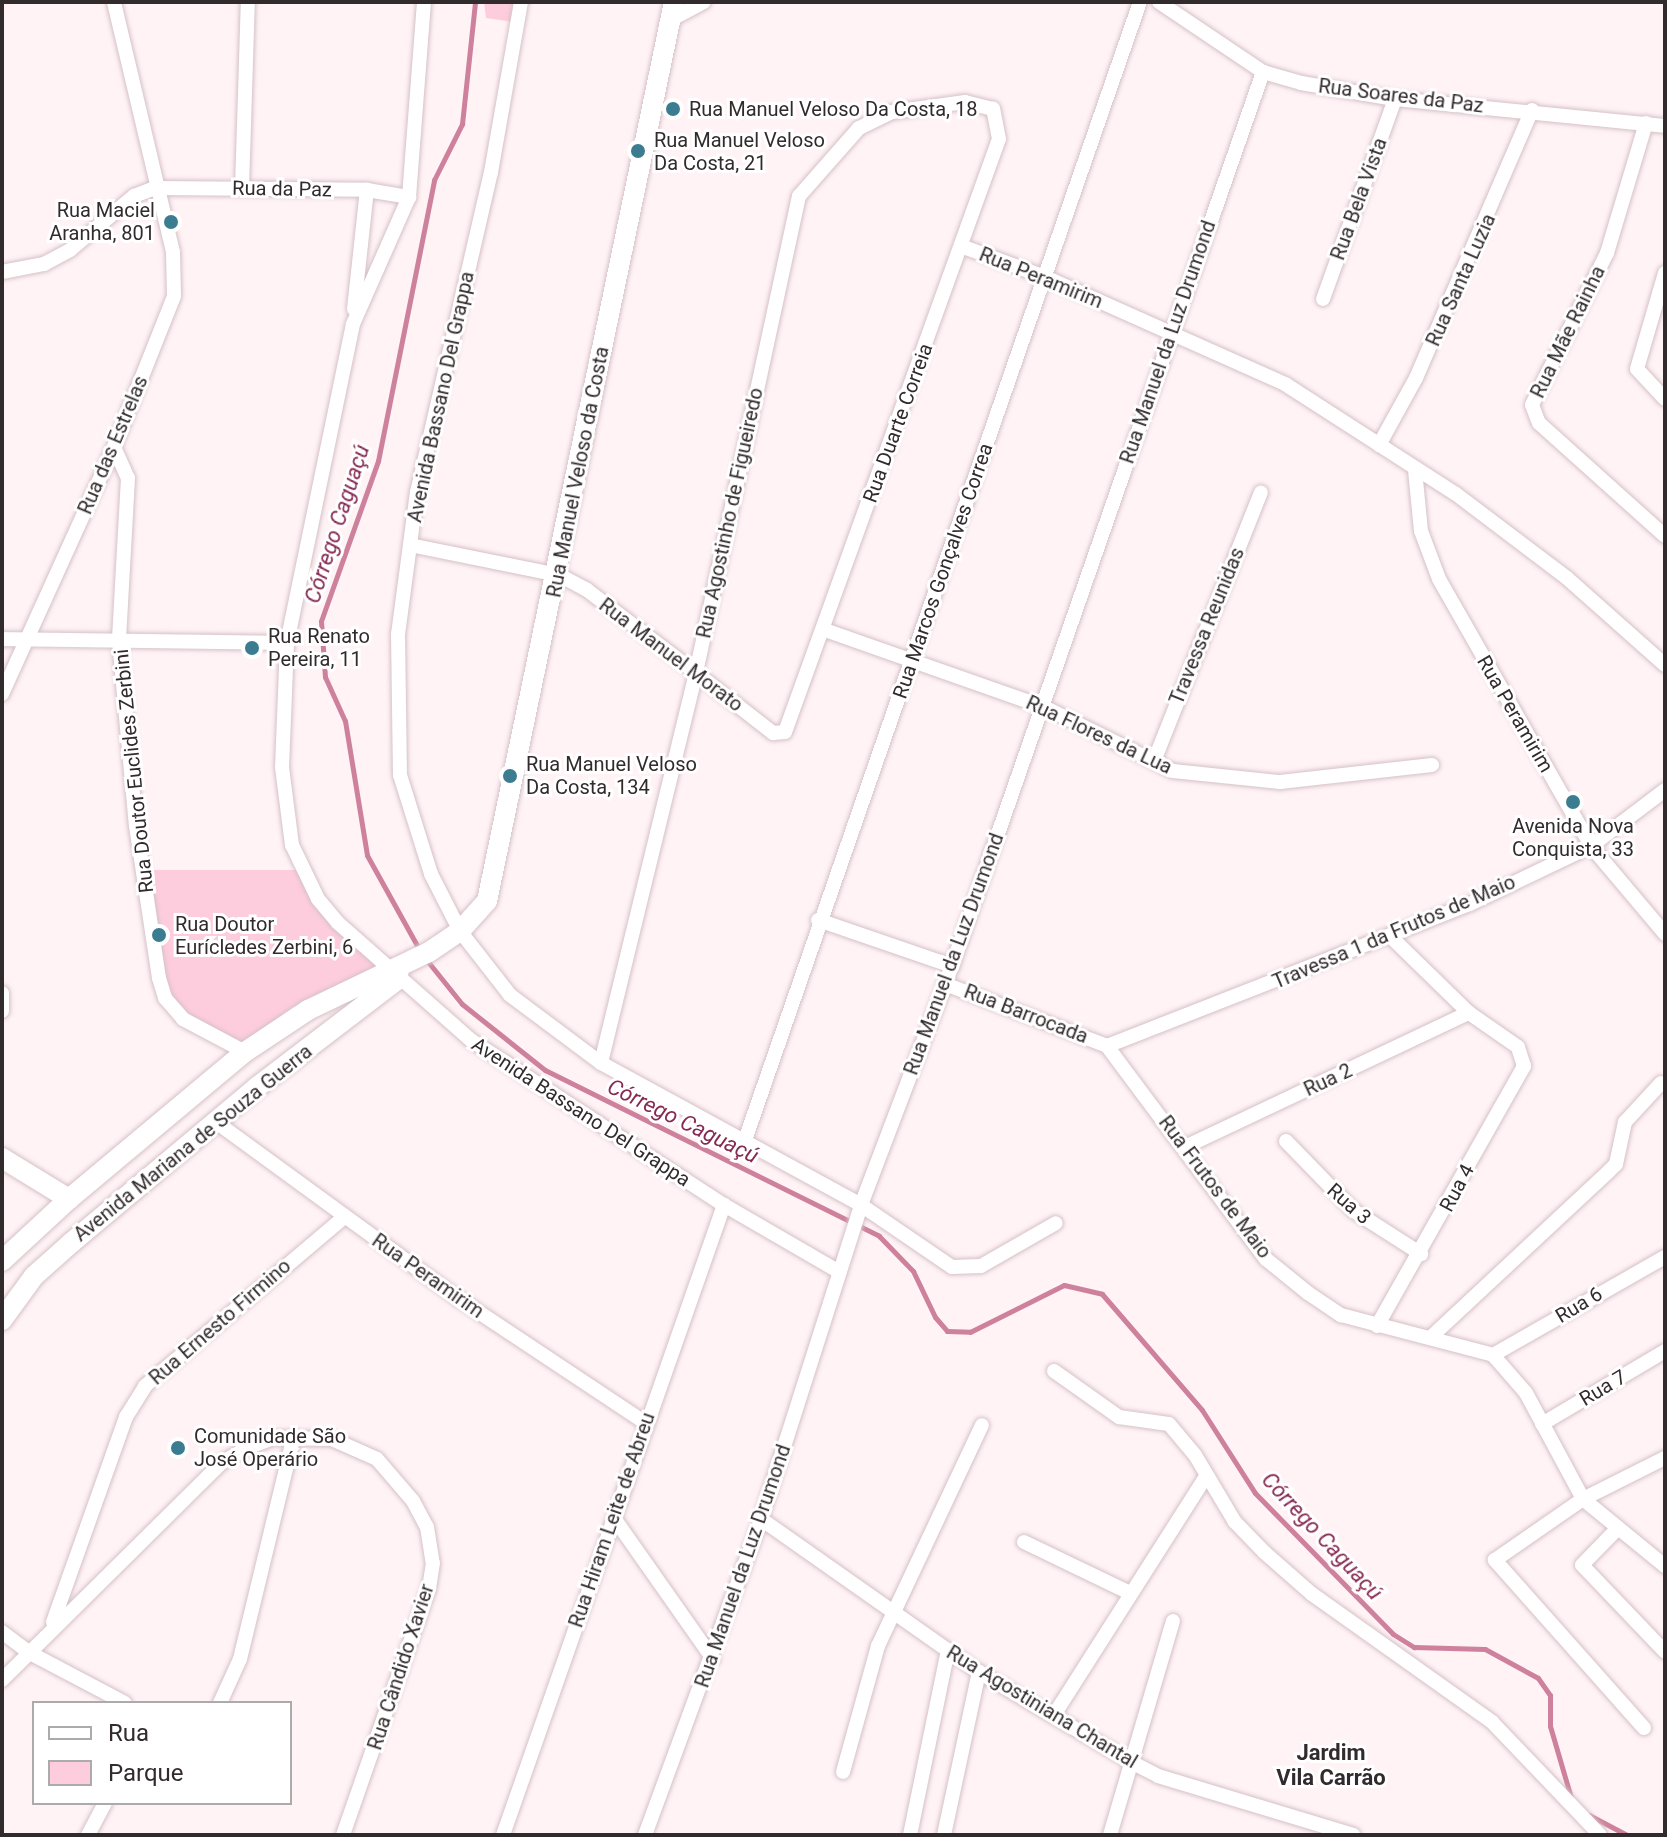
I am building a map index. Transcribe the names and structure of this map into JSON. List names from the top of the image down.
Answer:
{
  "streets": {
    "main road": ["Rua Manuel Veloso da Costa", "Avenida Mariana de Souza Guerra"],
    "street": [
      "Rua Soares da Paz",
      "Rua da Paz",
      "Rua Bela Vista",
      "Rua Peramirim",
      "Rua Santa Luzia",
      "Rua Mãe Rainha",
      "Rua Manuel da Luz Drumond",
      "Avenida Bassano Del Grappa",
      "Rua Duarte Correia",
      "Rua das Estrelas",
      "Rua Agostinho de Figueiredo",
      "Rua Marcos Gonçalves Correa",
      "Travessa Reunidas",
      "Rua Manuel Morato",
      "Rua Flores da Lua",
      "Rua Doutor Euclides Zerbini",
      "Travessa 1 da Frutos de Maio",
      "Rua Barrocada",
      "Rua 2",
      "Rua Frutos de Maio",
      "Rua 4",
      "Rua 3",
      "Rua 6",
      "Rua Ernesto Firmino",
      "Rua 7",
      "Rua Hiram Leite de Abreu",
      "Rua Cândido Xavier",
      "Rua Agostiniana Chantal"
    ]
  },
  "crossings": [
    ["Rua Soares da Paz", "Rua Bela Vista"],
    ["Rua Soares da Paz", "Rua Santa Luzia"],
    ["Rua Soares da Paz", "Rua Mãe Rainha"],
    ["Rua Soares da Paz", "Rua Manuel da Luz Drumond"],
    ["Rua da Paz", "Avenida Bassano Del Grappa"],
    ["Rua da Paz", "Rua das Estrelas"],
    ["Rua Peramirim", "Rua Santa Luzia"],
    ["Rua Peramirim", "Rua Manuel da Luz Drumond"],
    ["Rua Peramirim", "Rua Duarte Correia"],
    ["Rua Peramirim", "Rua Marcos Gonçalves Correa"],
    ["Rua Peramirim", "Travessa 1 da Frutos de Maio"],
    ["Rua Peramirim", "Avenida Mariana de Souza Guerra"],
    ["Rua Peramirim", "Rua Ernesto Firmino"],
    ["Rua Peramirim", "Rua Hiram Leite de Abreu"],
    ["Rua Manuel da Luz Drumond", "Avenida Bassano Del Grappa"],
    ["Rua Manuel da Luz Drumond", "Rua Flores da Lua"],
    ["Rua Manuel da Luz Drumond", "Rua Barrocada"],
    ["Rua Manuel da Luz Drumond", "Rua Agostiniana Chantal"],
    ["Avenida Bassano Del Grappa", "Rua Manuel Veloso da Costa"],
    ["Avenida Bassano Del Grappa", "Rua Agostinho de Figueiredo"],
    ["Avenida Bassano Del Grappa", "Rua Marcos Gonçalves Correa"],
    ["Avenida Bassano Del Grappa", "Rua Manuel Morato"],
    ["Avenida Bassano Del Grappa", "Avenida Mariana de Souza Guerra"],
    ["Avenida Bassano Del Grappa", "Rua Hiram Leite de Abreu"],
    ["Rua Duarte Correia", "Rua Agostinho de Figueiredo"],
    ["Rua Duarte Correia", "Rua Manuel Morato"],
    ["Rua Duarte Correia", "Rua Flores da Lua"],
    ["Rua das Estrelas", "Rua Doutor Euclides Zerbini"],
    ["Rua Manuel Veloso da Costa", "Rua Manuel Morato"],
    ["Rua Manuel Veloso da Costa", "Avenida Mariana de Souza Guerra"],
    ["Rua Agostinho de Figueiredo", "Rua Manuel Morato"],
    ["Rua Marcos Gonçalves Correa", "Rua Flores da Lua"],
    ["Travessa Reunidas", "Rua Flores da Lua"],
    ["Rua Doutor Euclides Zerbini", "Avenida Mariana de Souza Guerra"],
    ["Travessa 1 da Frutos de Maio", "Rua Barrocada"],
    ["Travessa 1 da Frutos de Maio", "Rua Frutos de Maio"],
    ["Rua Barrocada", "Rua Frutos de Maio"],
    ["Rua 2", "Rua Frutos de Maio"],
    ["Rua 2", "Rua 4"],
    ["Rua Frutos de Maio", "Rua 4"],
    ["Rua Frutos de Maio", "Rua 6"],
    ["Rua 4", "Rua 3"],
    ["Rua Ernesto Firmino", "Rua Cândido Xavier"]
  ],
  "districts": ["Jardim Vila Carrão"],
  "water": ["Córrego Caguaçú"],
  "places": [
    "Rua Manuel Veloso Da Costa, 18",
    "Rua Manuel Veloso Da Costa, 21",
    "Rua Maciel Aranha, 801",
    "Rua Renato Pereira, 11",
    "Rua Manuel Veloso Da Costa, 134",
    "Avenida Nova Conquista, 33",
    "Rua Doutor Eurícledes Zerbini, 6",
    "Comunidade São José Operário"
  ],
  "legend": ["Rua", "Parque"]
}
